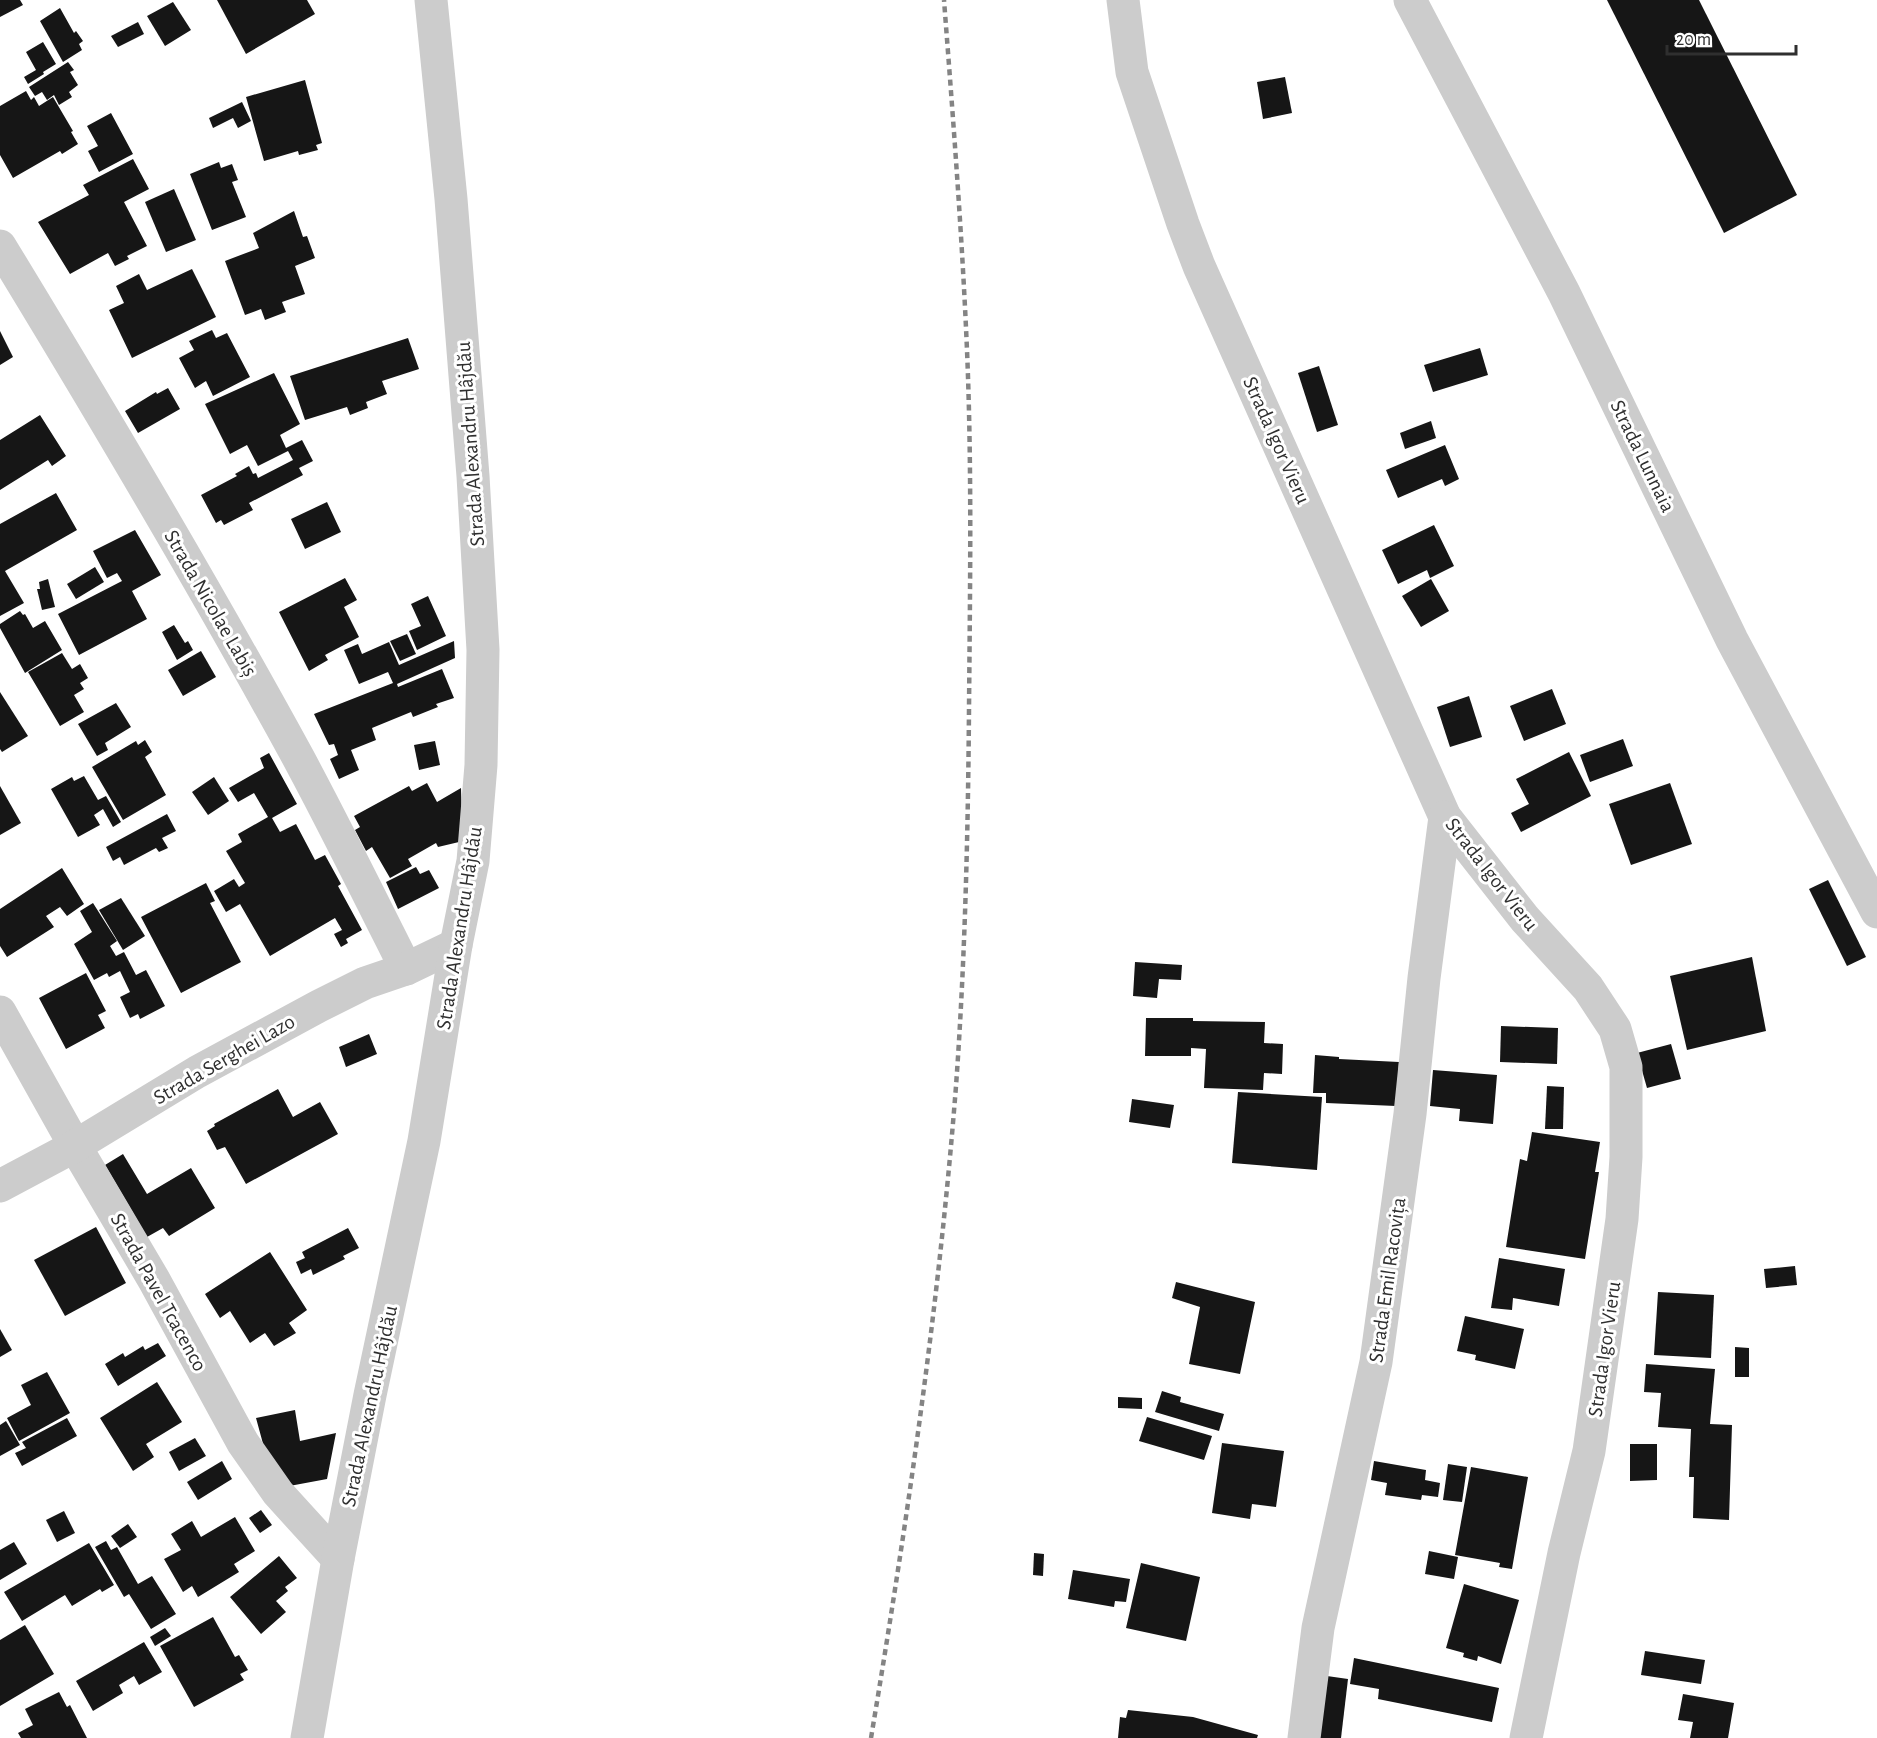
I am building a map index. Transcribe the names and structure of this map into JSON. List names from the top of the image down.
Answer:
{
  "streets": {
    "street": [
      "Strada Igor Vieru",
      "Strada Alexandru Hâjdău",
      "Strada Lunnaia",
      "Strada Nicolae Labiș",
      "Strada Serghei Lazo",
      "Strada Emil Racovița",
      "Strada Pavel Tcacenco"
    ]
  },
  "crossings": [
    ["Strada Igor Vieru", "Strada Emil Racovița"],
    ["Strada Alexandru Hâjdău", "Strada Serghei Lazo"],
    ["Strada Alexandru Hâjdău", "Strada Pavel Tcacenco"],
    ["Strada Nicolae Labiș", "Strada Serghei Lazo"],
    ["Strada Serghei Lazo", "Strada Pavel Tcacenco"]
  ],
  "scale_bar": "20 m"
}
